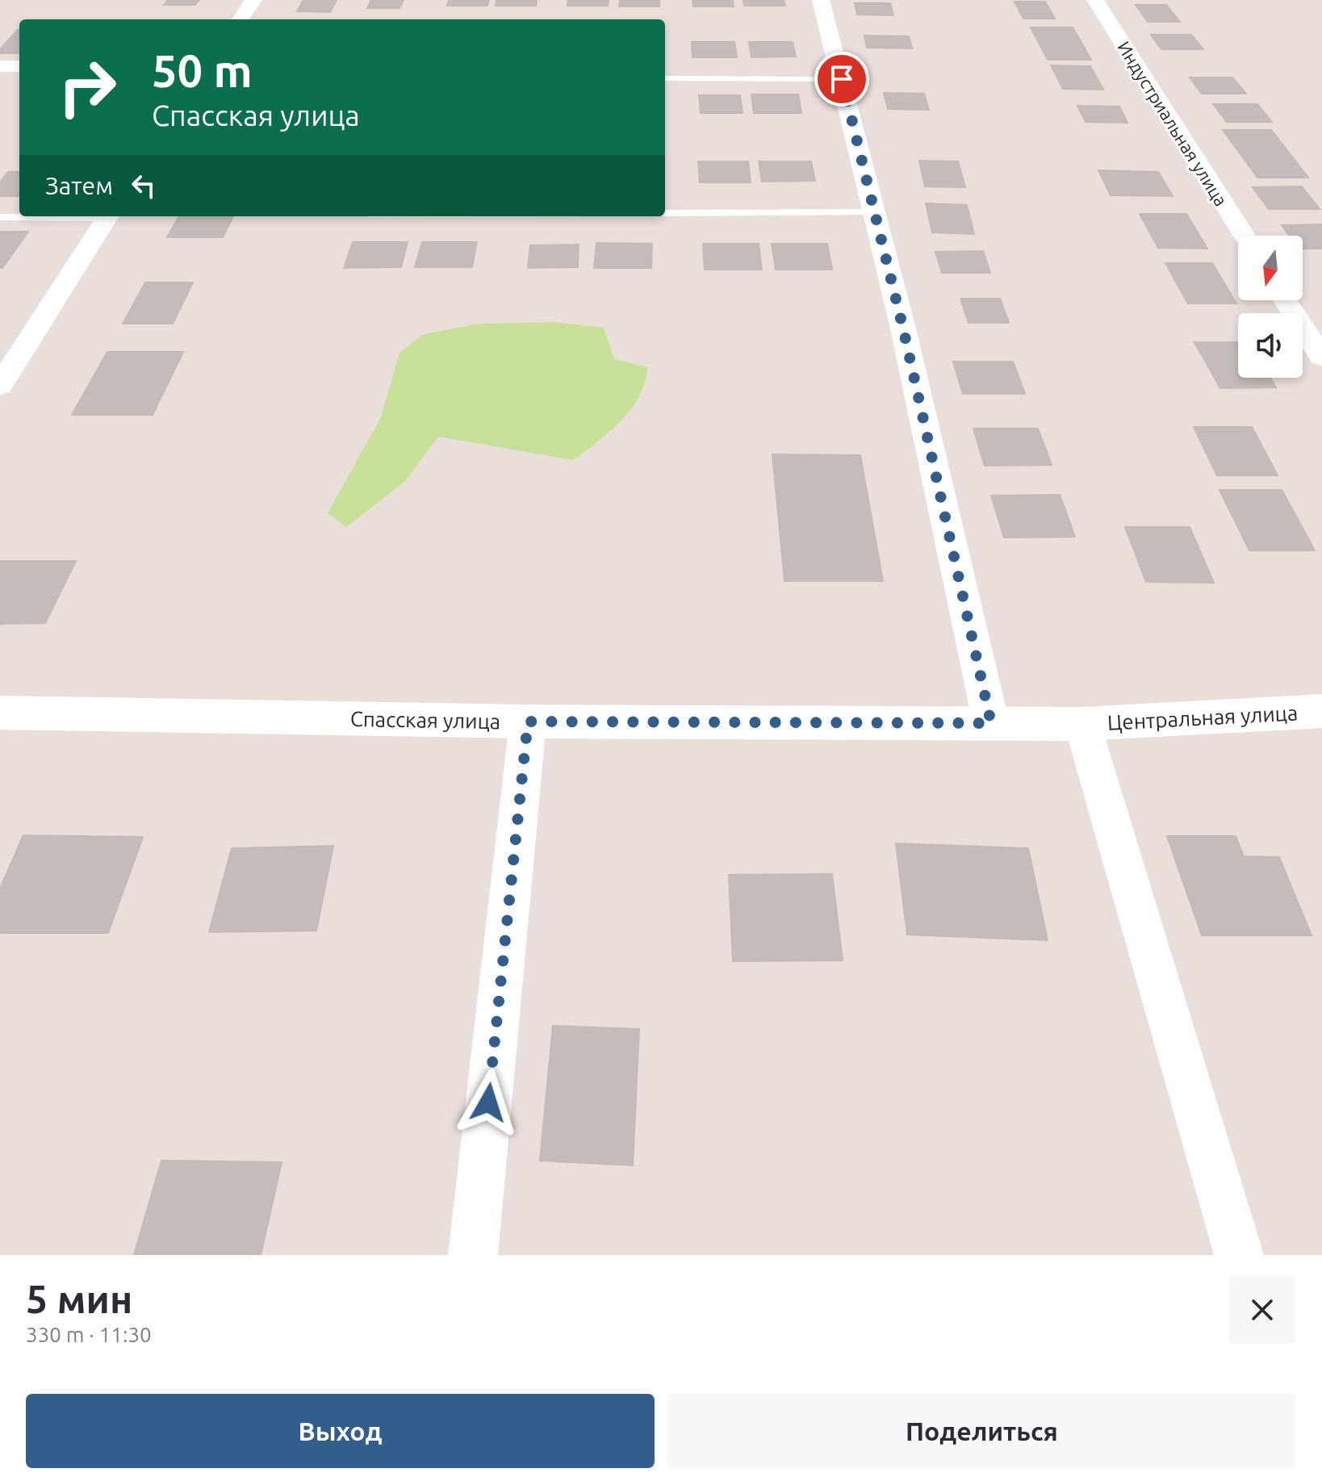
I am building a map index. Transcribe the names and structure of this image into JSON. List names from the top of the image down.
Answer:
{
  "streets": {
    "street": ["Индустриальная улица", "Центральная улица", "Спасская улица"]
  },
  "crossings": [
    ["Центральная улица", "Спасская улица"]
  ],
  "north": "bottom",
  "page": {
    "turn": ["50 m", "Спасская улица"],
    "then": "Затем",
    "heading": ["5 мин", "330 m · 11:30"],
    "buttons": ["Выход", "Поделиться"]
  }
}
